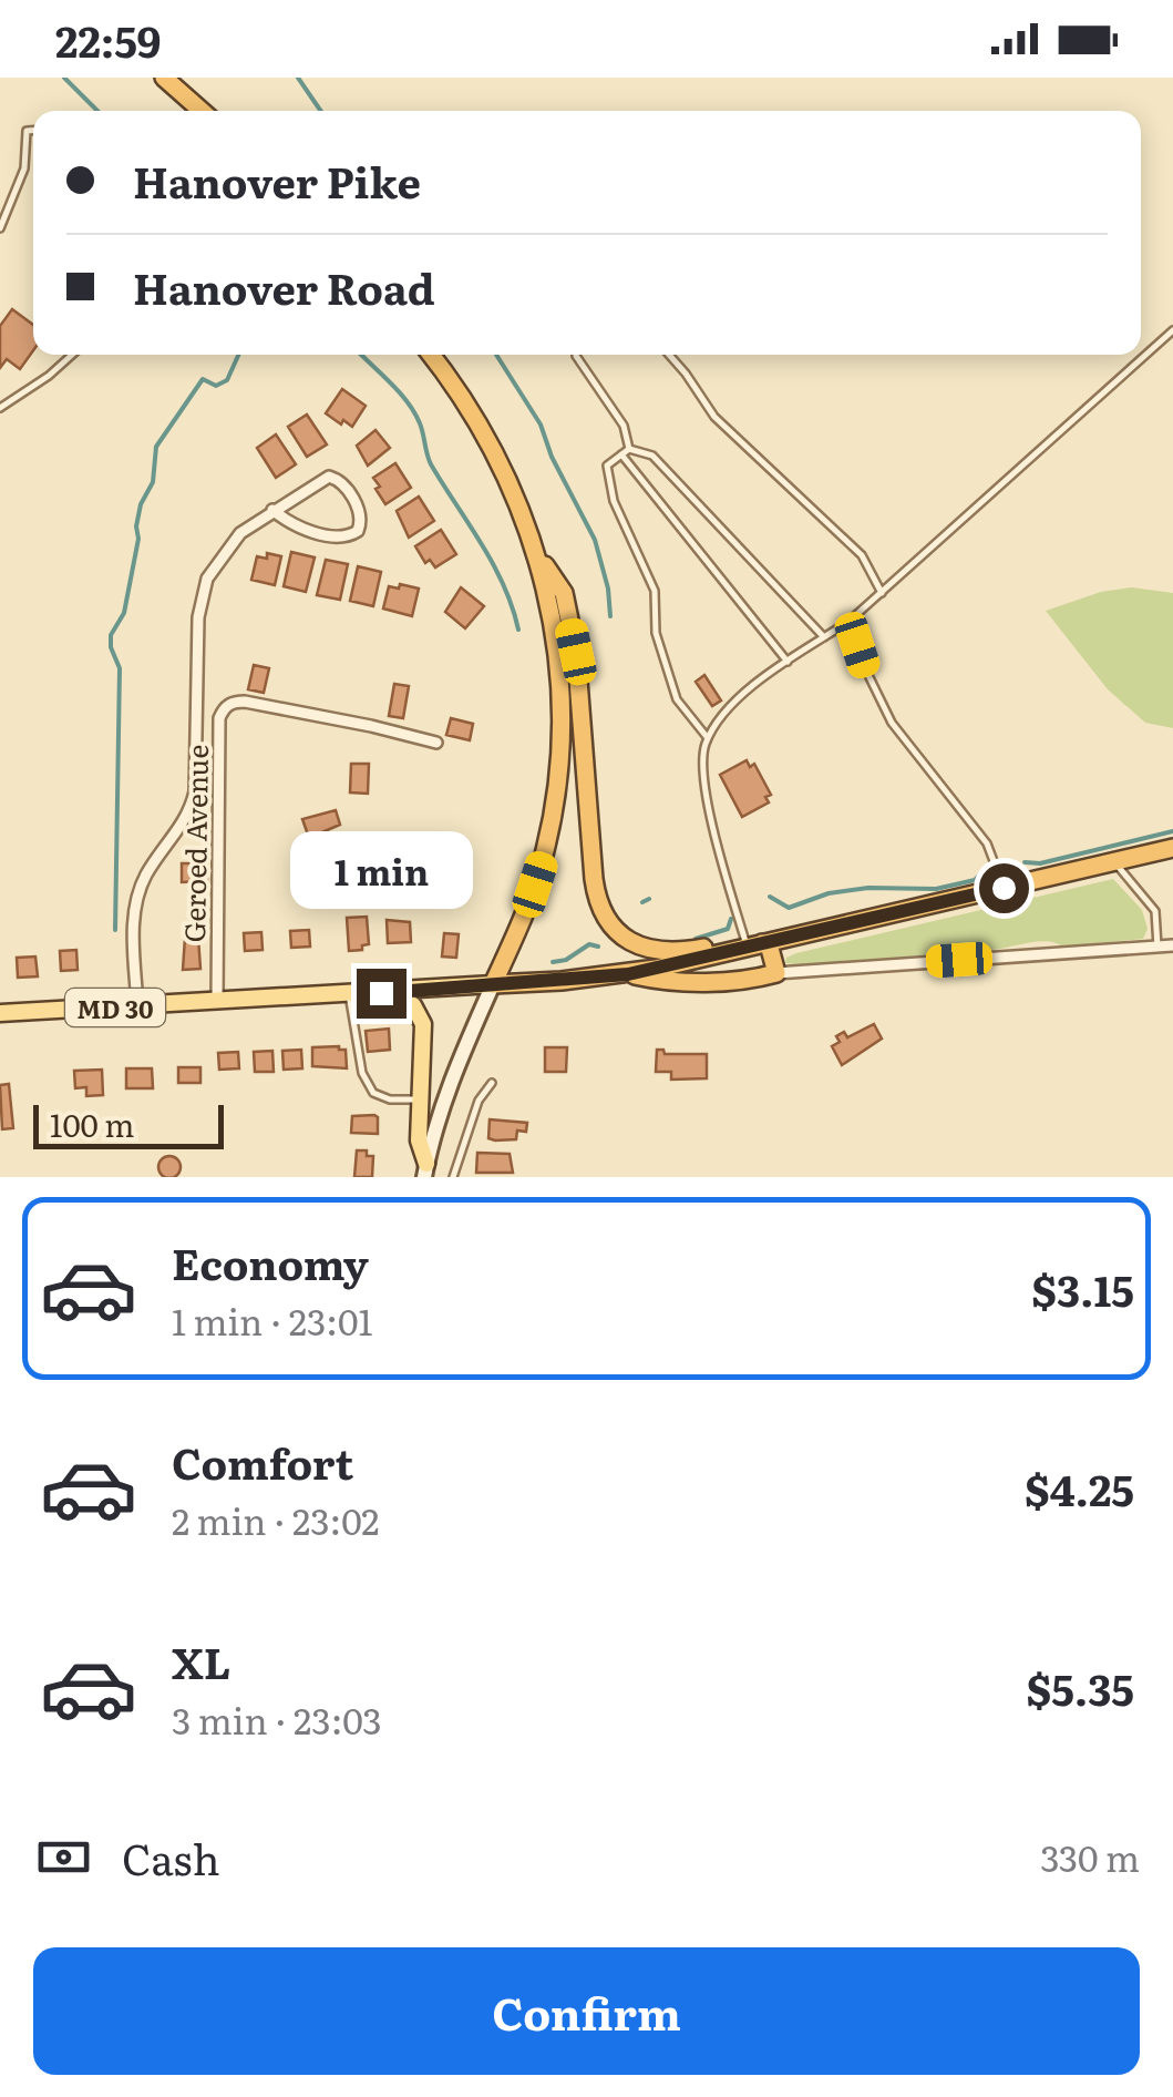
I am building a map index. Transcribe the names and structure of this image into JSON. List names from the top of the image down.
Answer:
{
  "streets": {
    "highway": ["MD 30"],
    "street": ["Geroed Avenue"]
  },
  "crossings": [
    ["Geroed Avenue", "MD 30"]
  ],
  "scale_bar": "100 m",
  "page": {
    "status": "22:59",
    "banner": ["Hanover Pike", "Hanover Road"],
    "bubble": "1 min",
    "scale": "100 m",
    "list": [
      {
        "name": "Economy",
        "note": "1 min · 23:01",
        "value": "$3.15"
      },
      {
        "name": "Comfort",
        "note": "2 min · 23:02",
        "value": "$4.25"
      },
      {
        "name": "XL",
        "note": "3 min · 23:03",
        "value": "$5.35"
      }
    ],
    "pay": ["Cash", "330 m"],
    "buttons": "Confirm"
  }
}
